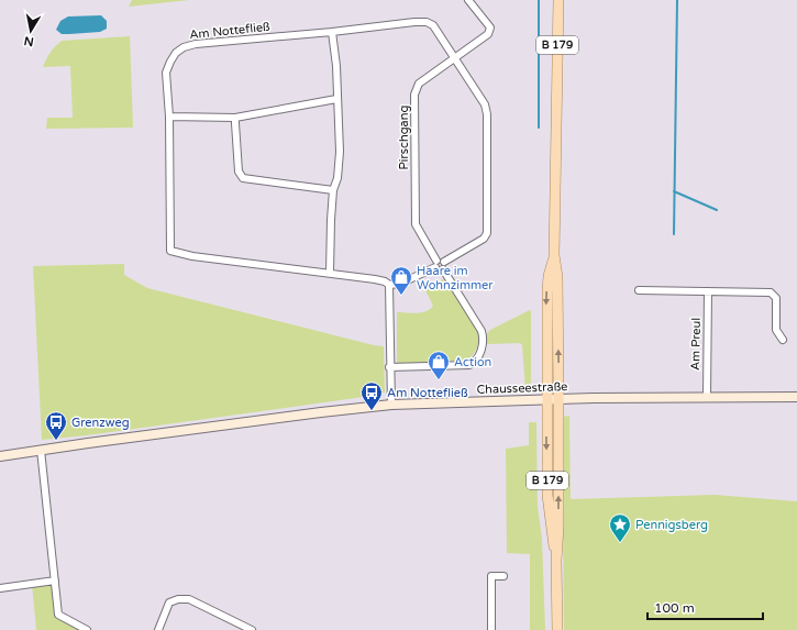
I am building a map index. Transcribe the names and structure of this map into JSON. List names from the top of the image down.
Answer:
{
  "streets": {
    "main road": ["B 179", "Chausseestraße"],
    "street": ["Am Nottefließ", "Pirschgang", "Am Preul"]
  },
  "crossings": [
    ["Am Nottefließ", "Pirschgang"],
    ["B 179", "Chausseestraße"],
    ["Am Preul", "Chausseestraße"]
  ],
  "places": {
    "shop": ["Haare im Wohnzimmer", "Action"],
    "bus stop": ["Am Nottefließ", "Grenzweg"],
    "place": ["Pennigsberg"]
  },
  "scale_bar": "100 m",
  "north": "bottom"
}
